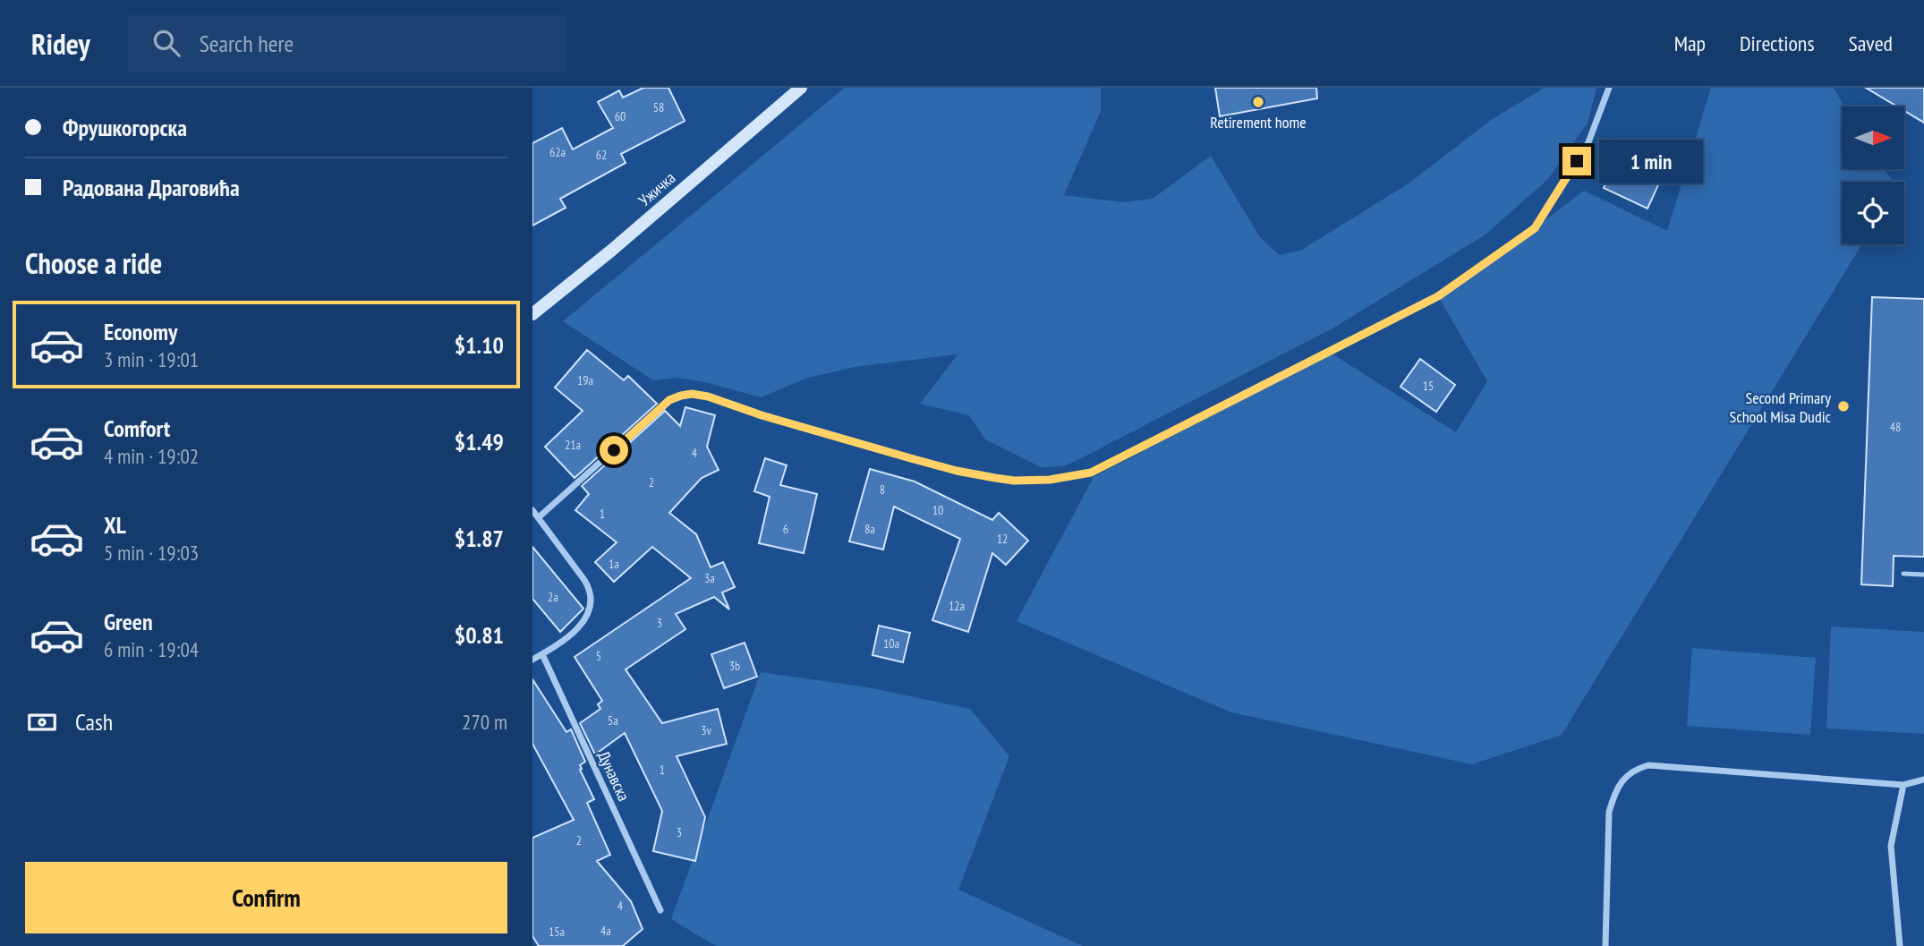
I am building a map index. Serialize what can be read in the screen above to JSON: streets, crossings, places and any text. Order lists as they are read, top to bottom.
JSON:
{
  "streets": {
    "main road": ["Ужичка"],
    "street": ["Дунавска"]
  },
  "places": ["Retirement home", "Second Primary School Misa Dudic"],
  "house_numbers": [
    "58",
    "60",
    "62a",
    "62",
    "19a",
    "15",
    "48",
    "21a",
    "4",
    "2",
    "8",
    "10",
    "1",
    "6",
    "8a",
    "12",
    "1a",
    "3a",
    "2a",
    "12a",
    "3",
    "10a",
    "5",
    "3b",
    "5a",
    "3v",
    "1",
    "3",
    "2",
    "4",
    "4a",
    "15a"
  ],
  "north": "right",
  "page": {
    "header": "Ridey",
    "search": "Search here",
    "nav": ["Map", "Directions", "Saved"],
    "banner": ["Фрушкогорска", "Радована Драговића"],
    "bubble": "1 min",
    "heading": "Choose a ride",
    "list": [
      {
        "name": "Economy",
        "note": "3 min · 19:01",
        "value": "$1.10"
      },
      {
        "name": "Comfort",
        "note": "4 min · 19:02",
        "value": "$1.49"
      },
      {
        "name": "XL",
        "note": "5 min · 19:03",
        "value": "$1.87"
      },
      {
        "name": "Green",
        "note": "6 min · 19:04",
        "value": "$0.81"
      }
    ],
    "pay": ["Cash", "270 m"],
    "buttons": "Confirm"
  }
}
